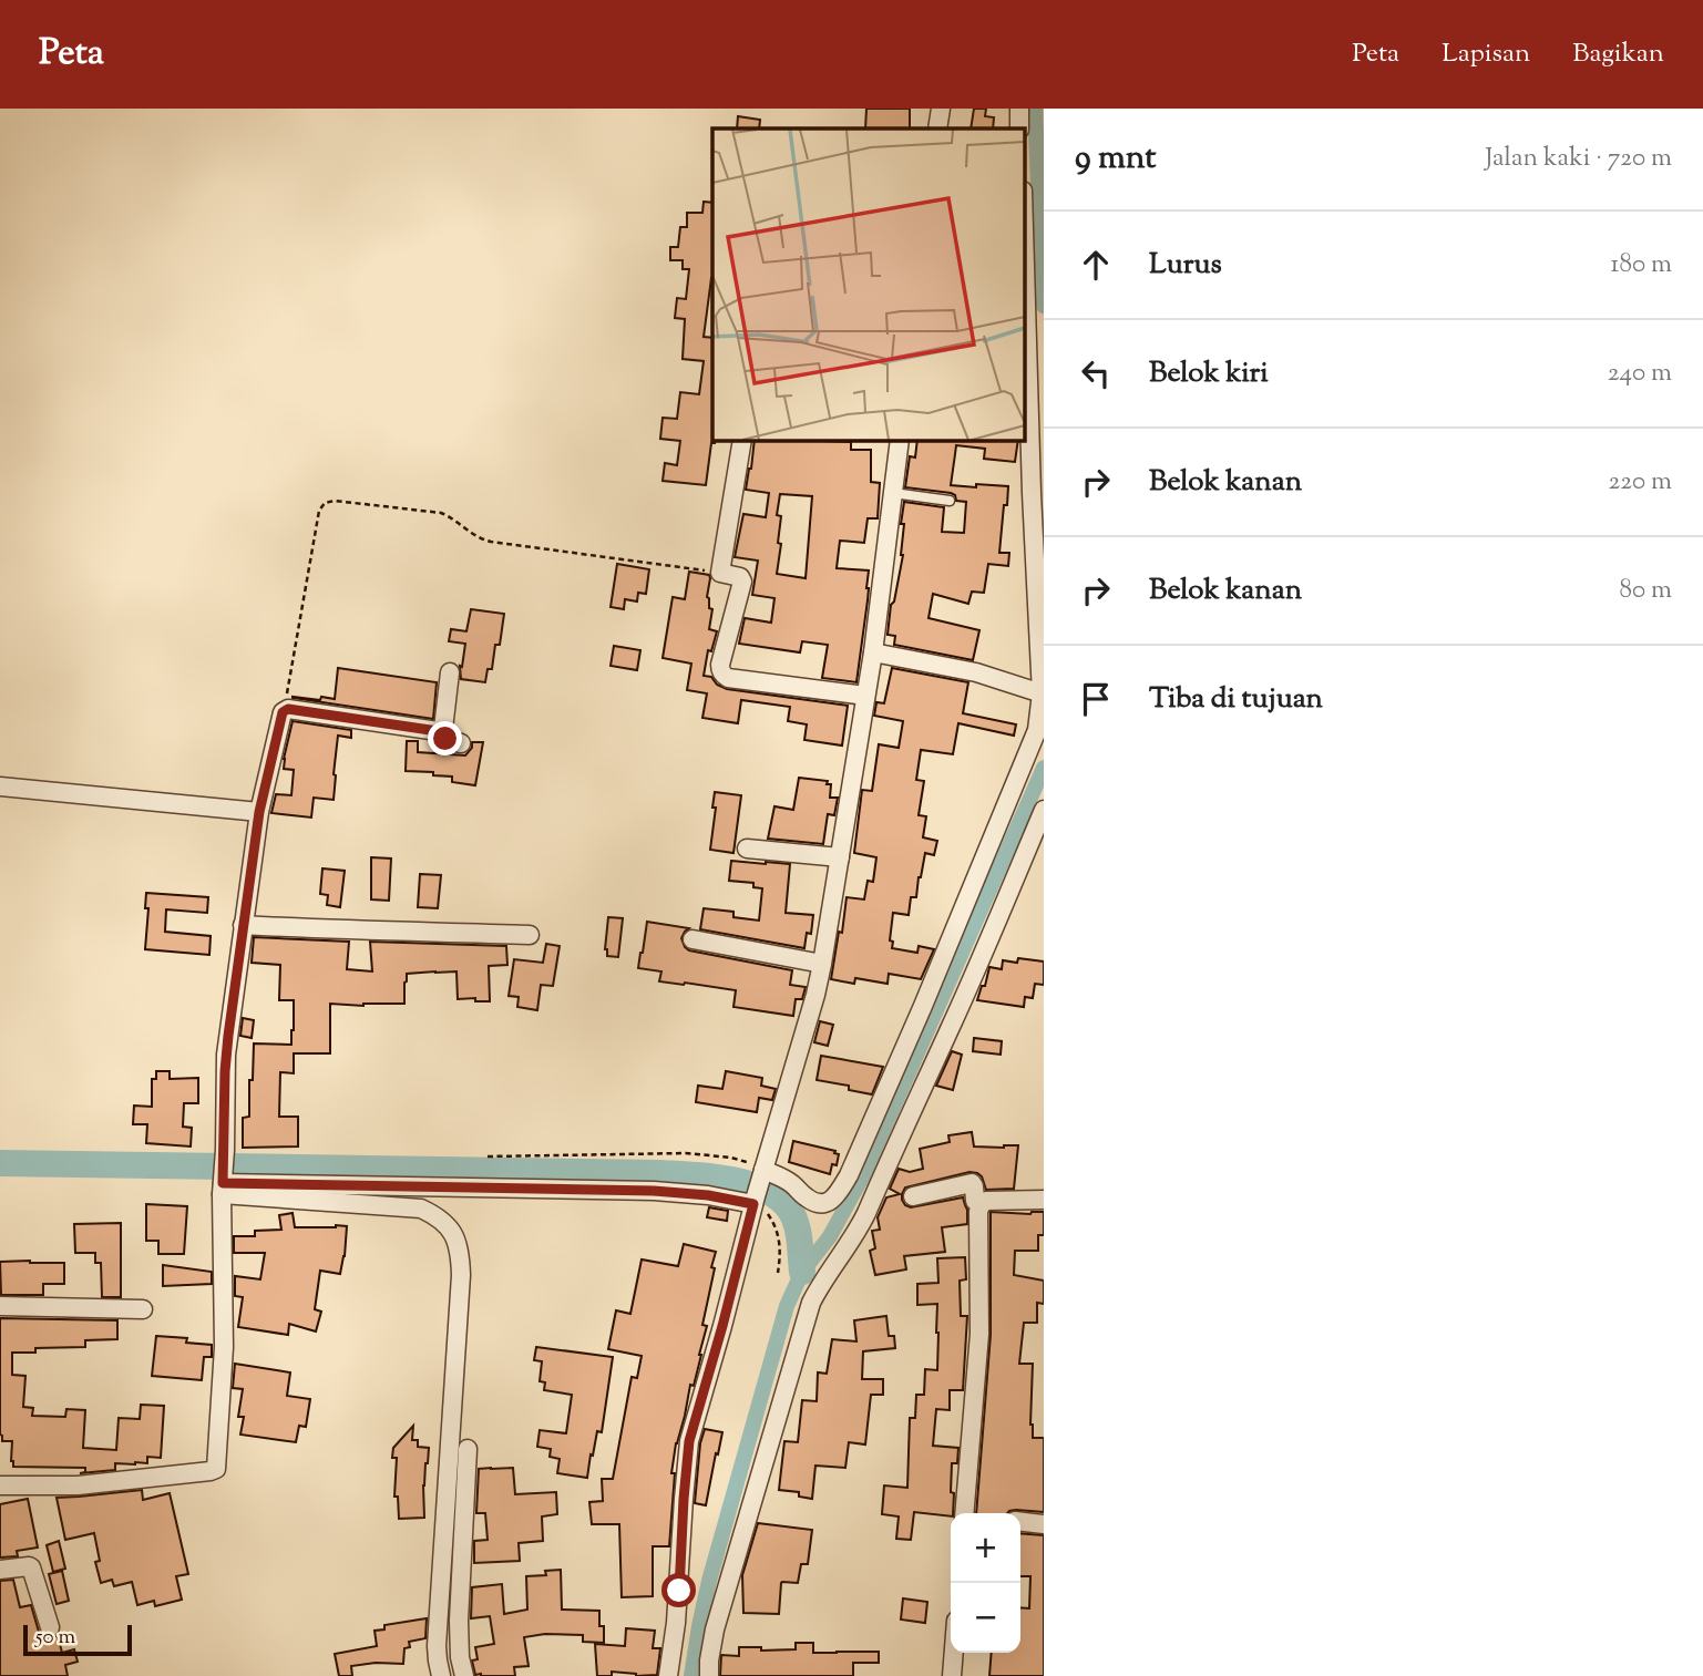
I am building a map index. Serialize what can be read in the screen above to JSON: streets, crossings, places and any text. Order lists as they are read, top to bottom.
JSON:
{
  "scale_bar": "50 m",
  "page": {
    "header": "Peta",
    "nav": ["Peta", "Lapisan", "Bagikan"],
    "heading": ["9 mnt", "Jalan kaki · 720 m"],
    "list": [
      ["Lurus", "180 m"],
      ["Belok kiri", "240 m"],
      ["Belok kanan", "220 m"],
      ["Belok kanan", "80 m"],
      "Tiba di tujuan"
    ],
    "map_buttons": ["+", "−"],
    "scale": "50 m"
  }
}
